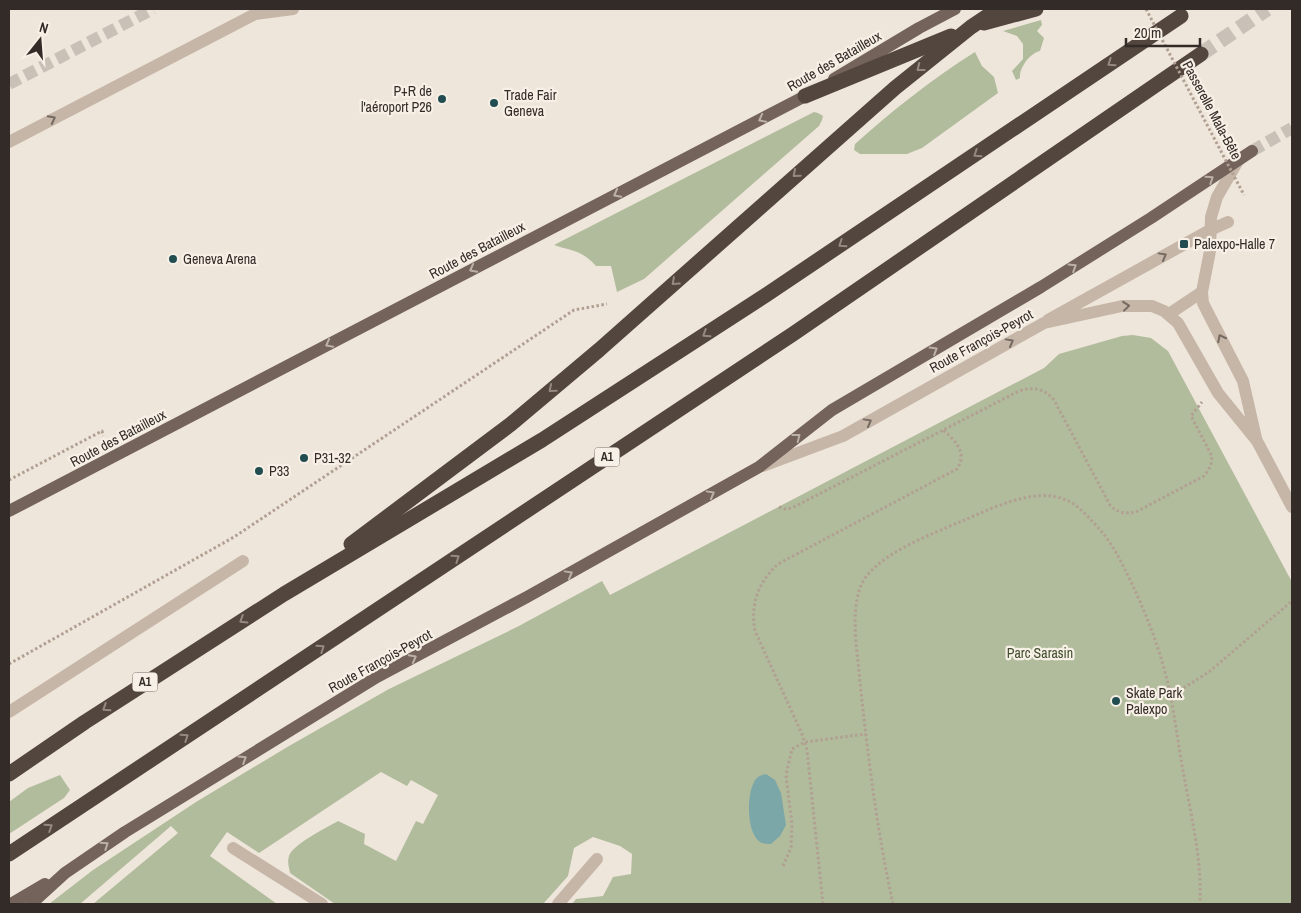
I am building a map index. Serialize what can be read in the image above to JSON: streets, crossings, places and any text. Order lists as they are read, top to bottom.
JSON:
{
  "streets": {
    "highway": ["A1"],
    "main road": ["Route des Batailleux", "Route François-Peyrot"],
    "path": ["Passerelle Mala-Bête"]
  },
  "one_way": ["Route des Batailleux", "Route François-Peyrot"],
  "parks": ["Parc Sarasin"],
  "places": {
    "other": [
      "P+R de l'aéroport P26",
      "Trade Fair Geneva",
      "Geneva Arena",
      "P31-32",
      "P33",
      "Skate Park Palexpo"
    ],
    "transit": ["Palexpo-Halle 7"]
  },
  "scale_bar": "20 m",
  "north": "top"
}
